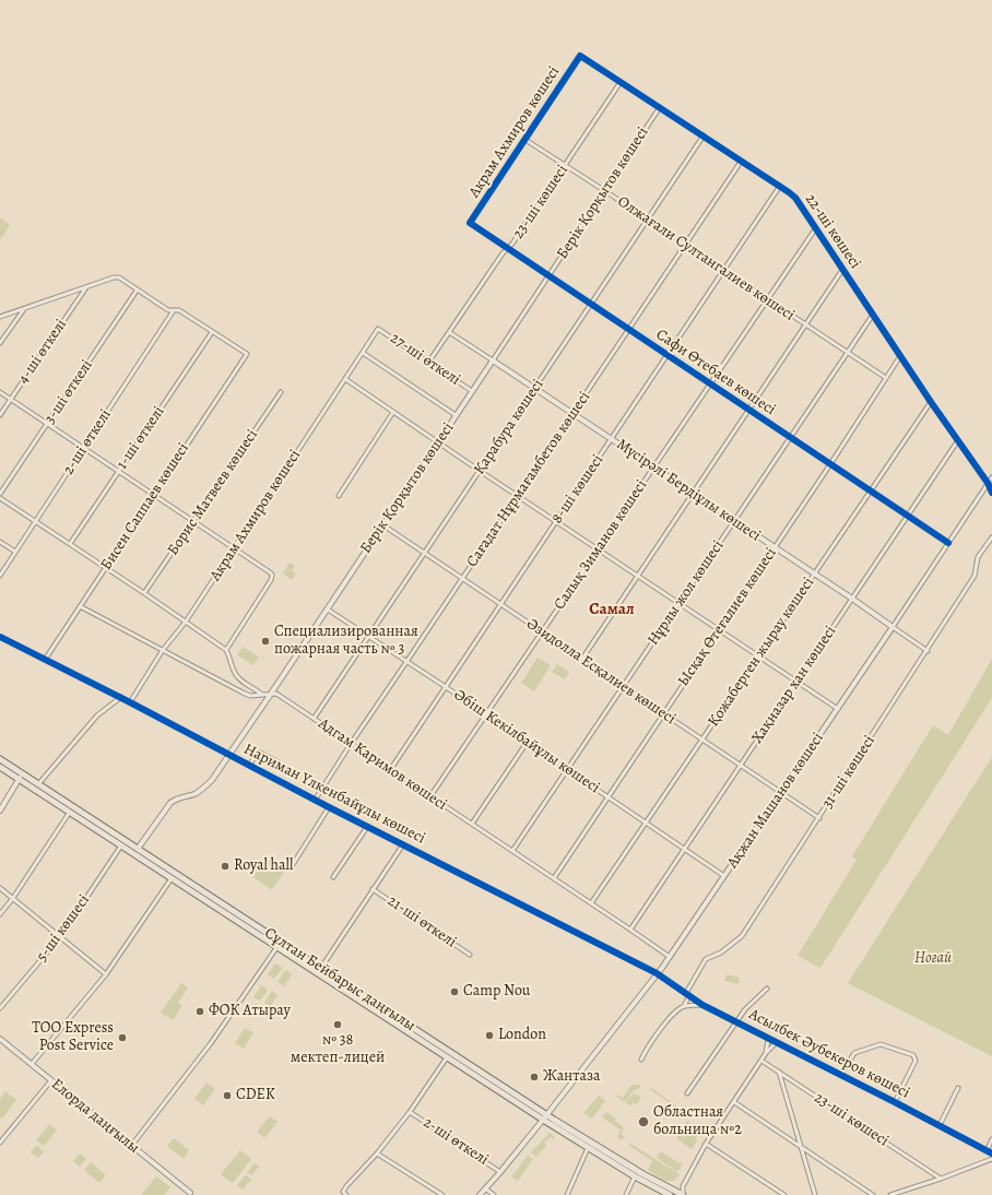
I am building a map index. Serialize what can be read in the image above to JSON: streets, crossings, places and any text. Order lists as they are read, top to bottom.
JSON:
{
  "streets": {
    "main road": ["Сұлтан Бейбарыс даңғылы"],
    "street": [
      "Акрам Ахмиров көшесі",
      "Берік Қорқытов көшесі",
      "23-шi көшесi",
      "22-ші көшесі",
      "Олжағали Султангалиев көшесі",
      "4-ші өткелі",
      "27-ші өткелі",
      "Сафи Өтебаев көшесі",
      "3-ші өткелі",
      "Қарабура көшесі",
      "1-ші өткелі",
      "2-ші өткелі",
      "Сағадат Нұрмағамбетов көшесі",
      "8-шi көшесi",
      "Мүсірәлі Бердіұлы көшесі",
      "Борис Матвеев көшесі",
      "Бисен Саппаев көшесі",
      "Салық Зиманов көшесі",
      "Нұрлы жол көшесі",
      "Ысқақ Өтеғалиев көшесі",
      "Қожаберген жырау көшесі",
      "Әзидолла Есқалиев көшесі",
      "Хақназар хан көшесі",
      "Әбіш Кекілбайұлы көшесі",
      "Адгам Каримов көшесі",
      "31-ші көшесі",
      "Нариман Үлкенбайұлы көшесі",
      "Ақжан Машанов көшесі",
      "21-ші өткелі",
      "5-ші көшесі",
      "Асылбек Әубекеров көшесі",
      "Елорда даңғылы",
      "23-ші көшесі"
    ]
  },
  "crossings": [
    ["Акрам Ахмиров көшесі", "22-ші көшесі"],
    ["Акрам Ахмиров көшесі", "Олжағали Султангалиев көшесі"],
    ["Акрам Ахмиров көшесі", "27-ші өткелі"],
    ["Акрам Ахмиров көшесі", "Сафи Өтебаев көшесі"],
    ["Акрам Ахмиров көшесі", "Нариман Үлкенбайұлы көшесі"],
    ["Берік Қорқытов көшесі", "22-ші көшесі"],
    ["Берік Қорқытов көшесі", "Олжағали Султангалиев көшесі"],
    ["Берік Қорқытов көшесі", "27-ші өткелі"],
    ["Берік Қорқытов көшесі", "Сафи Өтебаев көшесі"],
    ["Берік Қорқытов көшесі", "Мүсірәлі Бердіұлы көшесі"],
    ["Берік Қорқытов көшесі", "Әзидолла Есқалиев көшесі"],
    ["Берік Қорқытов көшесі", "Әбіш Кекілбайұлы көшесі"],
    ["Берік Қорқытов көшесі", "Адгам Каримов көшесі"],
    ["Берік Қорқытов көшесі", "Нариман Үлкенбайұлы көшесі"],
    ["Берік Қорқытов көшесі", "Сұлтан Бейбарыс даңғылы"],
    ["23-шi көшесi", "22-ші көшесі"],
    ["23-шi көшесi", "Олжағали Султангалиев көшесі"],
    ["23-шi көшесi", "27-ші өткелі"],
    ["23-шi көшесi", "Сафи Өтебаев көшесі"],
    ["23-шi көшесi", "Мүсірәлі Бердіұлы көшесі"],
    ["22-ші көшесі", "Қарабура көшесі"],
    ["22-ші көшесі", "Сағадат Нұрмағамбетов көшесі"],
    ["22-ші көшесі", "8-шi көшесi"],
    ["22-ші көшесі", "Салық Зиманов көшесі"],
    ["22-ші көшесі", "Нұрлы жол көшесі"],
    ["22-ші көшесі", "Ысқақ Өтеғалиев көшесі"],
    ["22-ші көшесі", "Қожаберген жырау көшесі"],
    ["22-ші көшесі", "Хақназар хан көшесі"],
    ["22-ші көшесі", "Ақжан Машанов көшесі"],
    ["Олжағали Султангалиев көшесі", "Қарабура көшесі"],
    ["Олжағали Султангалиев көшесі", "Сағадат Нұрмағамбетов көшесі"],
    ["Олжағали Султангалиев көшесі", "8-шi көшесi"],
    ["Олжағали Султангалиев көшесі", "Салық Зиманов көшесі"],
    ["Олжағали Султангалиев көшесі", "Нұрлы жол көшесі"],
    ["Олжағали Султангалиев көшесі", "Ысқақ Өтеғалиев көшесі"],
    ["Сафи Өтебаев көшесі", "Қарабура көшесі"],
    ["Сафи Өтебаев көшесі", "Сағадат Нұрмағамбетов көшесі"],
    ["Сафи Өтебаев көшесі", "8-шi көшесi"],
    ["Сафи Өтебаев көшесі", "Салық Зиманов көшесі"],
    ["Сафи Өтебаев көшесі", "Нұрлы жол көшесі"],
    ["Сафи Өтебаев көшесі", "Ысқақ Өтеғалиев көшесі"],
    ["Сафи Өтебаев көшесі", "Қожаберген жырау көшесі"],
    ["Сафи Өтебаев көшесі", "Хақназар хан көшесі"],
    ["Сафи Өтебаев көшесі", "Ақжан Машанов көшесі"],
    ["Қарабура көшесі", "Мүсірәлі Бердіұлы көшесі"],
    ["Қарабура көшесі", "Әзидолла Есқалиев көшесі"],
    ["Қарабура көшесі", "Әбіш Кекілбайұлы көшесі"],
    ["Қарабура көшесі", "Адгам Каримов көшесі"],
    ["1-ші өткелі", "Бисен Саппаев көшесі"],
    ["2-ші өткелі", "Ақжан Машанов көшесі"],
    ["Сағадат Нұрмағамбетов көшесі", "Мүсірәлі Бердіұлы көшесі"],
    ["Сағадат Нұрмағамбетов көшесі", "Әзидолла Есқалиев көшесі"],
    ["Сағадат Нұрмағамбетов көшесі", "Әбіш Кекілбайұлы көшесі"],
    ["Сағадат Нұрмағамбетов көшесі", "Адгам Каримов көшесі"],
    ["Сағадат Нұрмағамбетов көшесі", "Нариман Үлкенбайұлы көшесі"],
    ["8-шi көшесi", "Мүсірәлі Бердіұлы көшесі"],
    ["8-шi көшесi", "Әзидолла Есқалиев көшесі"],
    ["8-шi көшесi", "Әбіш Кекілбайұлы көшесі"],
    ["8-шi көшесi", "Адгам Каримов көшесі"],
    ["Мүсірәлі Бердіұлы көшесі", "Салық Зиманов көшесі"],
    ["Мүсірәлі Бердіұлы көшесі", "Нұрлы жол көшесі"],
    ["Мүсірәлі Бердіұлы көшесі", "Ысқақ Өтеғалиев көшесі"],
    ["Мүсірәлі Бердіұлы көшесі", "Қожаберген жырау көшесі"],
    ["Мүсірәлі Бердіұлы көшесі", "Хақназар хан көшесі"],
    ["Мүсірәлі Бердіұлы көшесі", "31-ші көшесі"],
    ["Мүсірәлі Бердіұлы көшесі", "Ақжан Машанов көшесі"],
    ["Бисен Саппаев көшесі", "Нариман Үлкенбайұлы көшесі"],
    ["Салық Зиманов көшесі", "Әзидолла Есқалиев көшесі"],
    ["Салық Зиманов көшесі", "Әбіш Кекілбайұлы көшесі"],
    ["Салық Зиманов көшесі", "Адгам Каримов көшесі"],
    ["Нұрлы жол көшесі", "Әзидолла Есқалиев көшесі"],
    ["Нұрлы жол көшесі", "Әбіш Кекілбайұлы көшесі"],
    ["Нұрлы жол көшесі", "Адгам Каримов көшесі"],
    ["Ысқақ Өтеғалиев көшесі", "Әзидолла Есқалиев көшесі"],
    ["Ысқақ Өтеғалиев көшесі", "Әбіш Кекілбайұлы көшесі"],
    ["Ысқақ Өтеғалиев көшесі", "Адгам Каримов көшесі"],
    ["Қожаберген жырау көшесі", "Әзидолла Есқалиев көшесі"],
    ["Қожаберген жырау көшесі", "Әбіш Кекілбайұлы көшесі"],
    ["Қожаберген жырау көшесі", "Адгам Каримов көшесі"],
    ["Әзидолла Есқалиев көшесі", "Хақназар хан көшесі"],
    ["Әзидолла Есқалиев көшесі", "31-ші көшесі"],
    ["Әзидолла Есқалиев көшесі", "Ақжан Машанов көшесі"],
    ["Хақназар хан көшесі", "Әбіш Кекілбайұлы көшесі"],
    ["Хақназар хан көшесі", "Адгам Каримов көшесі"],
    ["Әбіш Кекілбайұлы көшесі", "Ақжан Машанов көшесі"],
    ["Адгам Каримов көшесі", "Ақжан Машанов көшесі"],
    ["31-ші көшесі", "Асылбек Әубекеров көшесі"],
    ["Нариман Үлкенбайұлы көшесі", "Ақжан Машанов көшесі"],
    ["Нариман Үлкенбайұлы көшесі", "21-ші өткелі"],
    ["Нариман Үлкенбайұлы көшесі", "Асылбек Әубекеров көшесі"],
    ["Ақжан Машанов көшесі", "Сұлтан Бейбарыс даңғылы"],
    ["Ақжан Машанов көшесі", "Асылбек Әубекеров көшесі"],
    ["21-ші өткелі", "Сұлтан Бейбарыс даңғылы"],
    ["5-ші көшесі", "Сұлтан Бейбарыс даңғылы"]
  ],
  "districts": ["Самал"],
  "parks": ["Ноғай"],
  "places": [
    "Специализированная пожарная часть № 3",
    "Royal hall",
    "Camp Nou",
    "ФОК Атырау",
    "№ 38 мектеп-лицей",
    "London",
    "ТОО Express Post Service",
    "Жантаза",
    "CDEK",
    "Областная больница №2"
  ]
}
